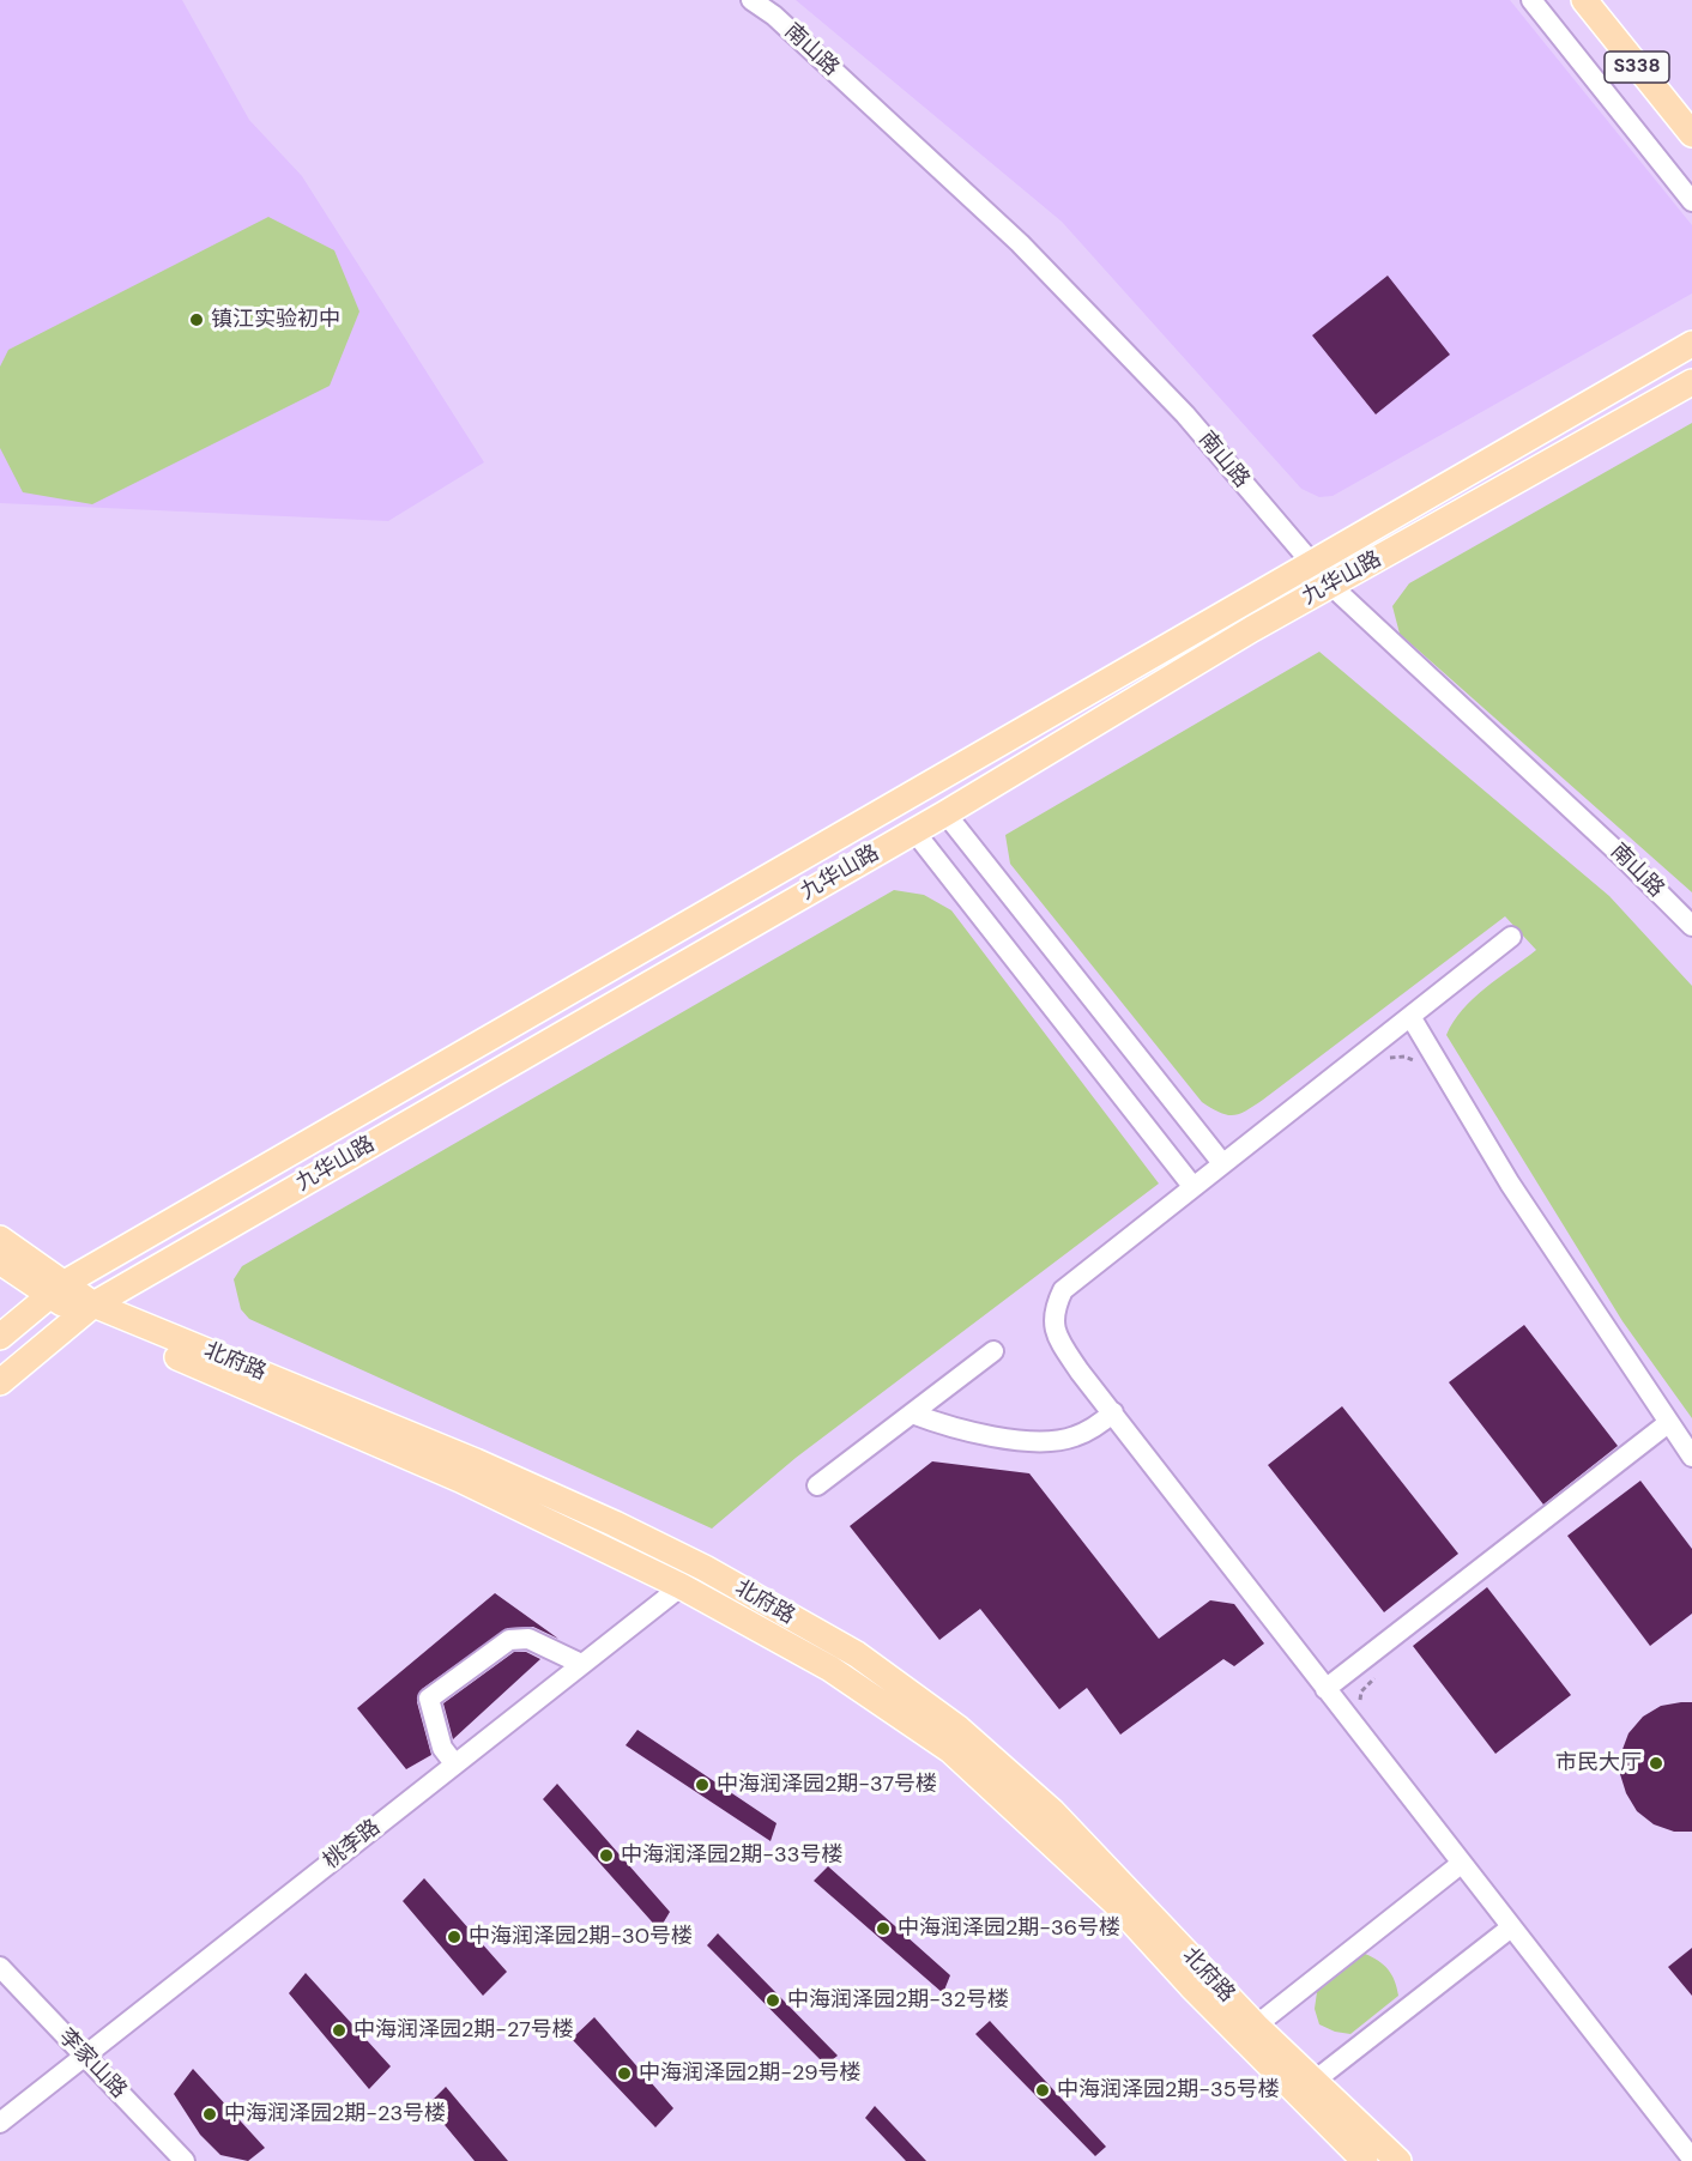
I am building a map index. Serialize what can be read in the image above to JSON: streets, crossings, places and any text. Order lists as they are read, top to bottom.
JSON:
{
  "streets": {
    "main road": ["S338", "九华山路", "北府路"],
    "street": ["南山路", "桃李路", "李家山路"]
  },
  "crossings": [
    ["南山路", "九华山路"],
    ["九华山路", "北府路"],
    ["北府路", "桃李路"],
    ["桃李路", "李家山路"]
  ],
  "places": [
    "镇江实验初中",
    "市民大厅",
    "中海润泽园2期-37号楼",
    "中海润泽园2期-33号楼",
    "中海润泽园2期-36号楼",
    "中海润泽园2期-30号楼",
    "中海润泽园2期-32号楼",
    "中海润泽园2期-27号楼",
    "中海润泽园2期-29号楼",
    "中海润泽园2期-35号楼",
    "中海润泽园2期-23号楼"
  ]
}
